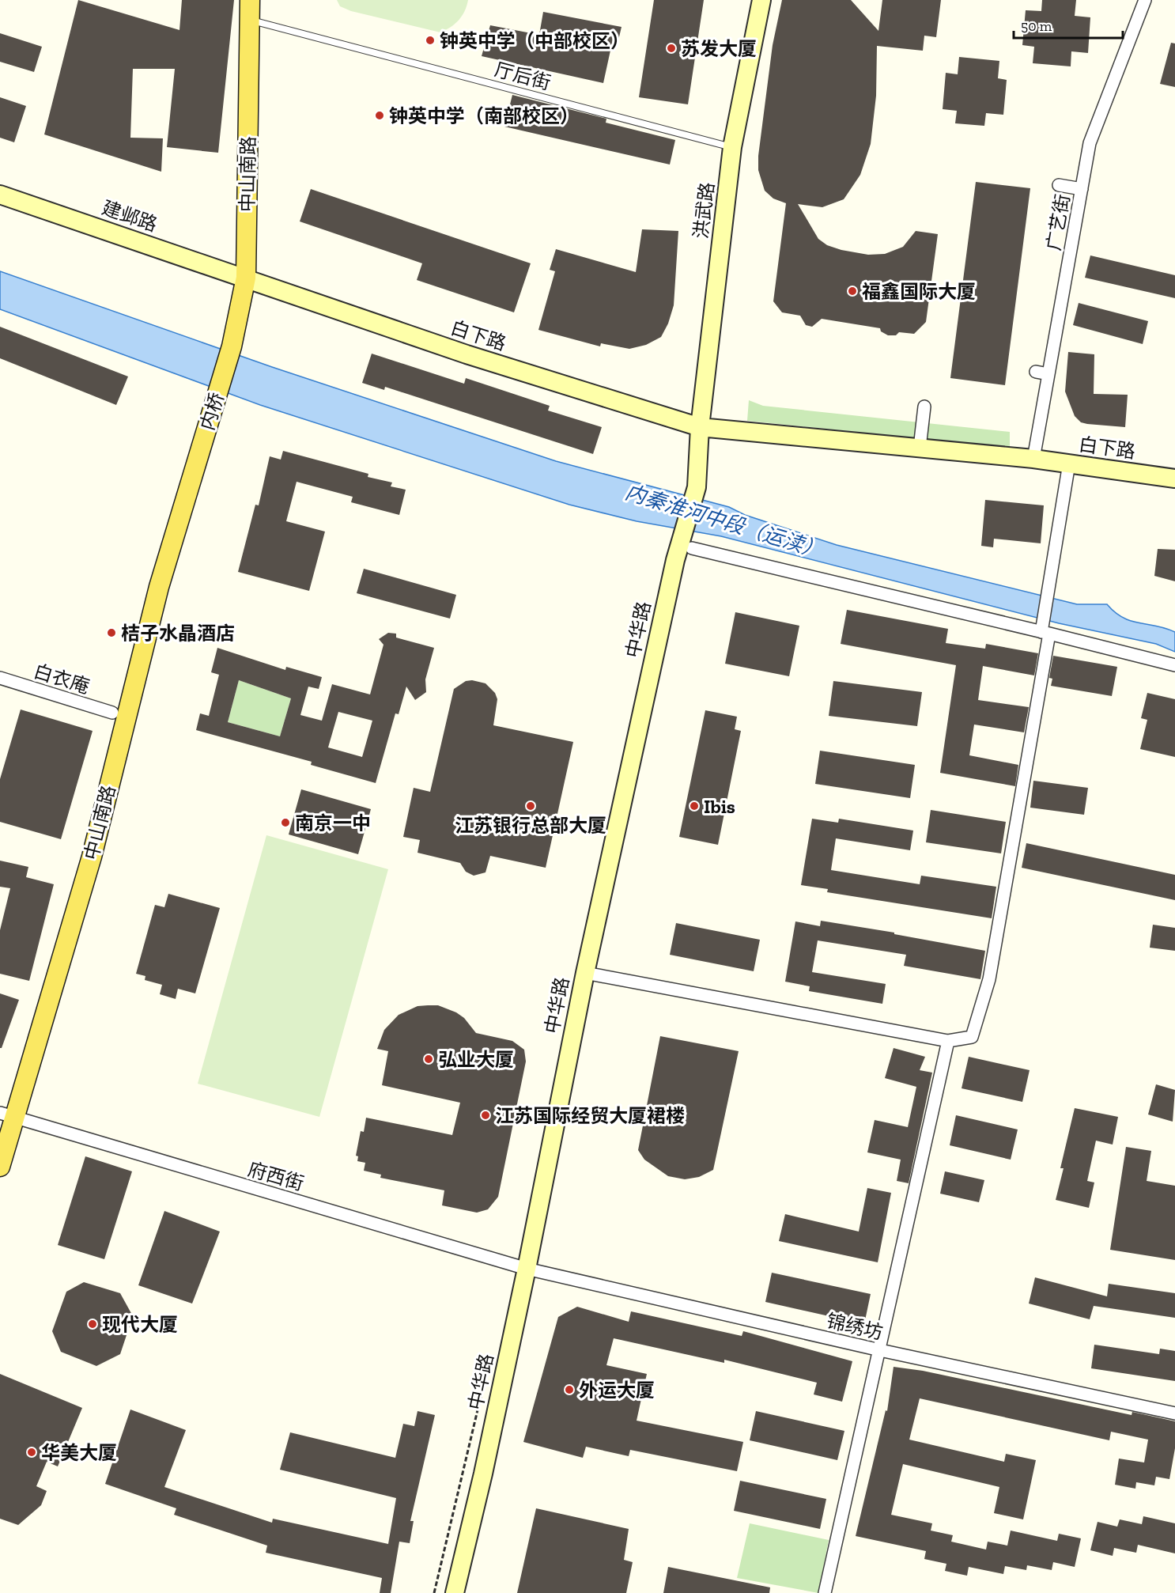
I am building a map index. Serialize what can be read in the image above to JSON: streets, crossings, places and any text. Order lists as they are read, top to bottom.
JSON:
{
  "streets": {
    "main road": [
      "中山南路",
      "洪武路",
      "建邺路",
      "白下路",
      "中华路"
    ],
    "street": [
      "广艺街",
      "白衣庵",
      "府西街",
      "锦绣坊"
    ],
    "lane": ["厅后街"]
  },
  "crossings": [
    ["厅后街", "中山南路"],
    ["厅后街", "洪武路"],
    ["中山南路", "建邺路"],
    ["中山南路", "白下路"],
    ["洪武路", "白下路"],
    ["洪武路", "中华路"],
    ["建邺路", "白下路"],
    ["广艺街", "白下路"],
    ["白下路", "中华路"],
    ["中华路", "府西街"],
    ["中华路", "锦绣坊"],
    ["府西街", "锦绣坊"]
  ],
  "water": ["内秦淮河中段（运渎）"],
  "places": [
    "钟英中学（中部校区）",
    "苏发大厦",
    "钟英中学（南部校区）",
    "福鑫国际大厦",
    "桔子水晶酒店",
    "江苏银行总部大厦",
    "Ibis",
    "南京一中",
    "弘业大厦",
    "江苏国际经贸大厦裙楼",
    "现代大厦",
    "外运大厦",
    "华美大厦"
  ],
  "scale_bar": "50 m"
}
